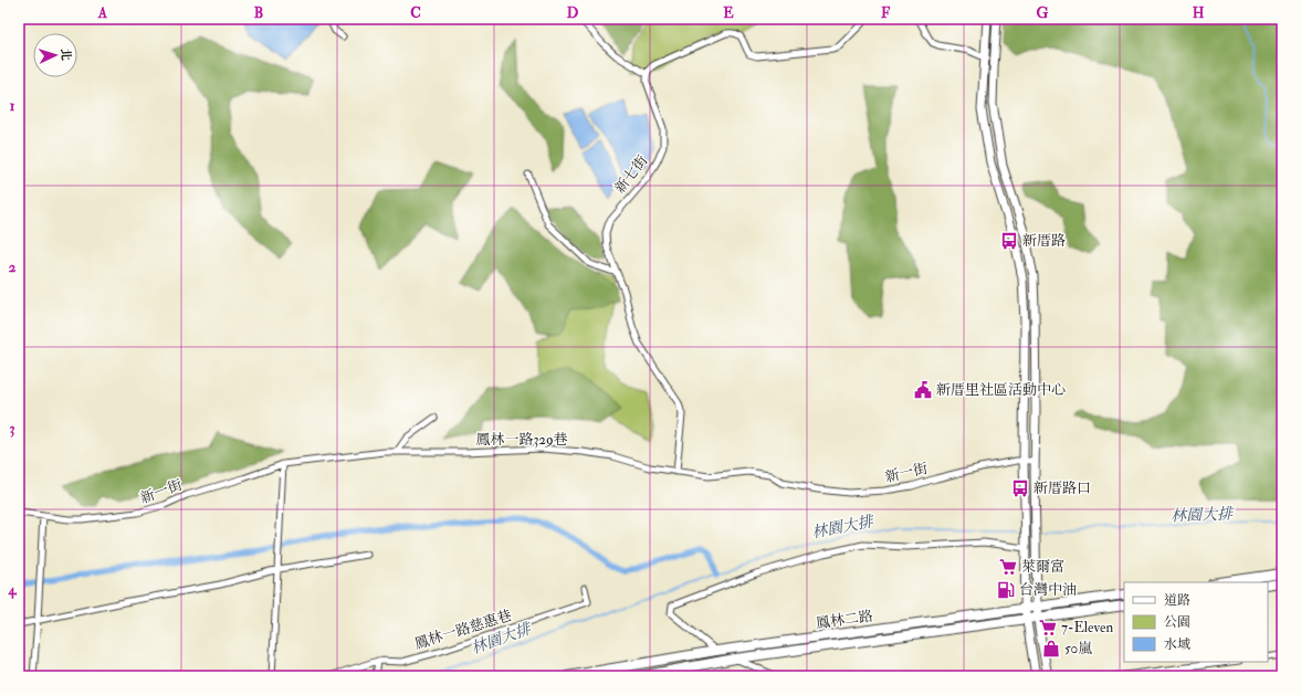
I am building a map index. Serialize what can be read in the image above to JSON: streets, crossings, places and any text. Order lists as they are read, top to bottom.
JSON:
{
  "streets": {
    "main road": ["鳳林二路"],
    "street": [
      "新七街",
      "鳳林一路329巷",
      "新一街",
      "鳳林一路慈惠巷"
    ]
  },
  "crossings": [
    ["新七街", "鳳林一路329巷"],
    ["鳳林一路329巷", "新一街"]
  ],
  "water": ["林園大排"],
  "places": {
    "bus stop": ["新厝路", "新厝路口"],
    "public building": ["新厝里社區活動中心"],
    "supermarket": ["萊爾富", "7-Eleven"],
    "fuel station": ["台灣中油"],
    "shop": ["50嵐"]
  },
  "legend": ["道路", "公園", "水域"],
  "north": "right",
  "grid": {
    "columns": [
      "A",
      "B",
      "C",
      "D",
      "E",
      "F",
      "G",
      "H"
    ],
    "rows": [
      "1",
      "2",
      "3",
      "4"
    ]
  }
}
